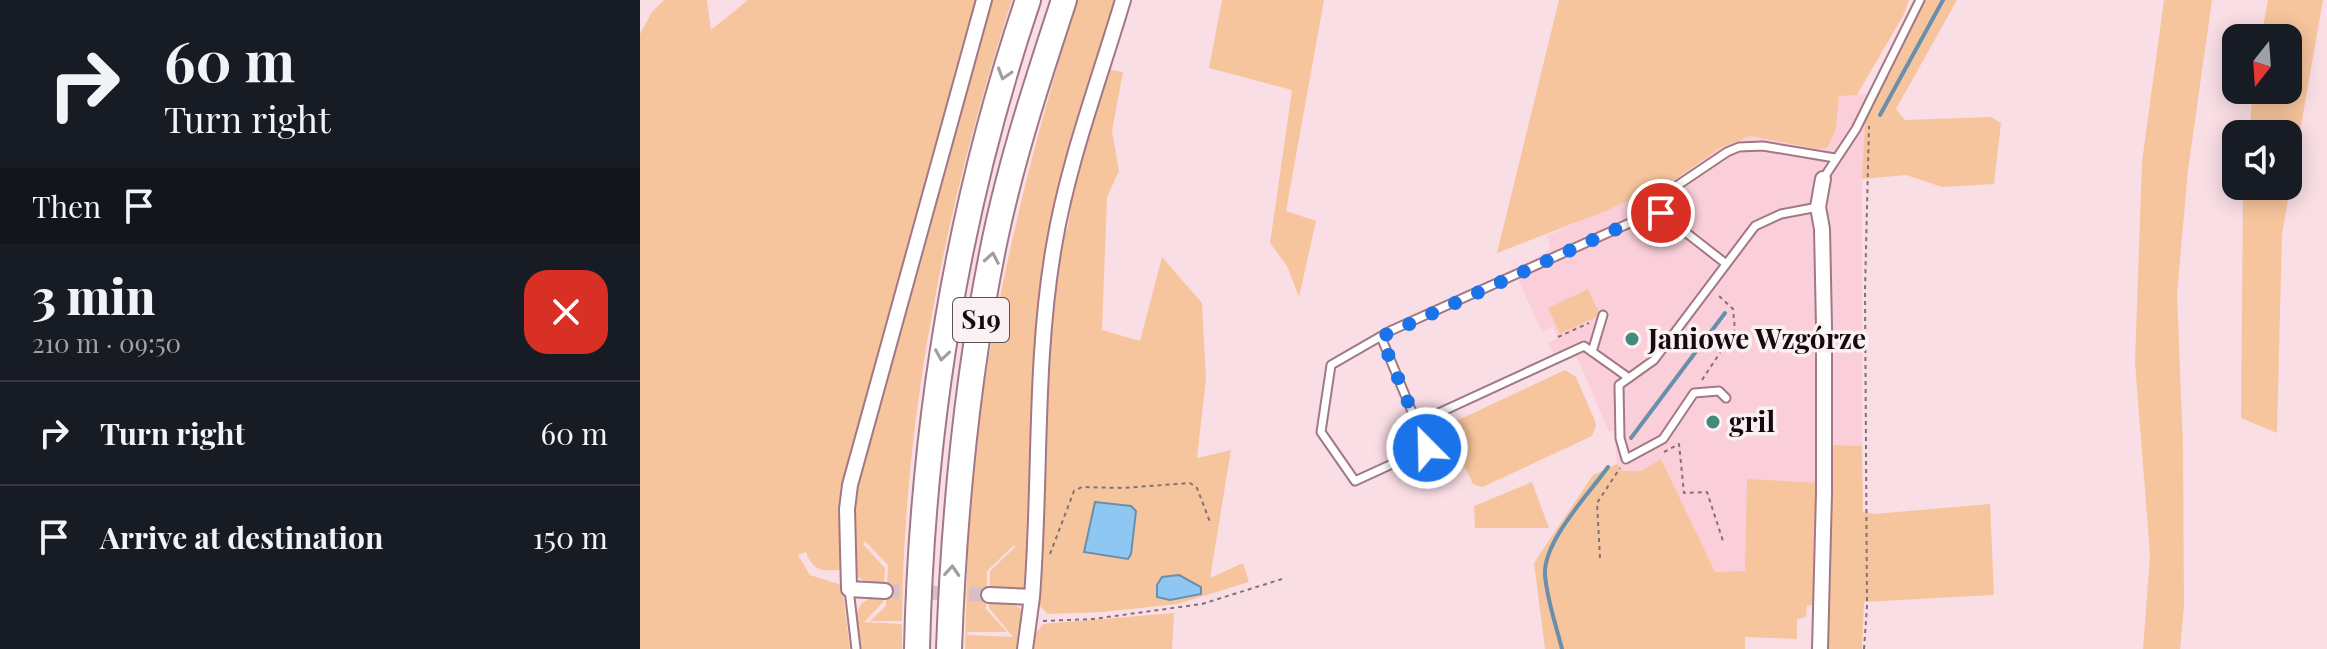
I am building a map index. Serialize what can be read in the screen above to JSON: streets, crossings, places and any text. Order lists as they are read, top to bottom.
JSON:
{
  "streets": {
    "highway": ["S19"]
  },
  "places": ["Janiowe Wzgórze", "gril"],
  "north": "bottom",
  "page": {
    "turn": ["60 m", "Turn right"],
    "then": "Then",
    "heading": ["3 min", "210 m · 09:50"],
    "list": [
      {
        "name": "Turn right",
        "value": "60 m"
      },
      {
        "name": "Arrive at destination",
        "value": "150 m"
      }
    ]
  }
}
